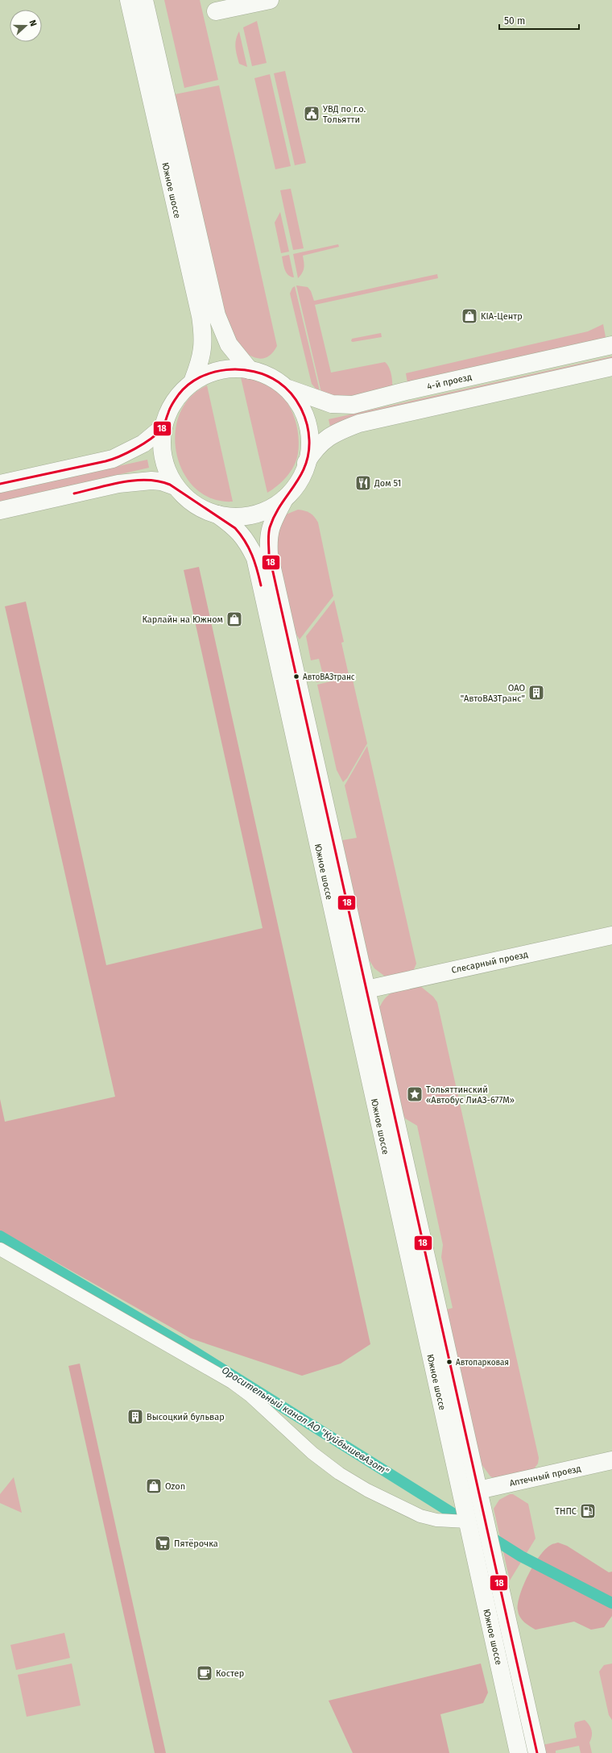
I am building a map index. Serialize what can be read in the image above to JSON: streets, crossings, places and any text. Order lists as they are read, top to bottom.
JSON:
{
  "streets": {
    "main road": [
      "Южное шоссе",
      "4-й проезд",
      "Слесарный проезд",
      "Аптечный проезд"
    ]
  },
  "crossings": [
    ["Южное шоссе", "Слесарный проезд"],
    ["Южное шоссе", "Аптечный проезд"]
  ],
  "water": ["Оросительный канал АО \"КуйбышевАзот\""],
  "places": {
    "public building": ["УВД по г.о. Тольятти"],
    "shop": ["KIA-Центр", "Карлайн на Южном", "Ozon"],
    "restaurant": ["Дом 51"],
    "other": ["АвтоВАЗтранс", "Автопарковая"],
    "building": ["ОАО \"АвтоВАЗТранс\"", "Высоцкий бульвар"],
    "place": ["Тольяттинский «Автобус ЛиАЗ-677М»"],
    "fuel station": ["ТНПС"],
    "supermarket": ["Пятёрочка"],
    "cafe": ["Костер"]
  },
  "lines": ["transit line 18"],
  "scale_bar": "50 m",
  "north": "right"
}
